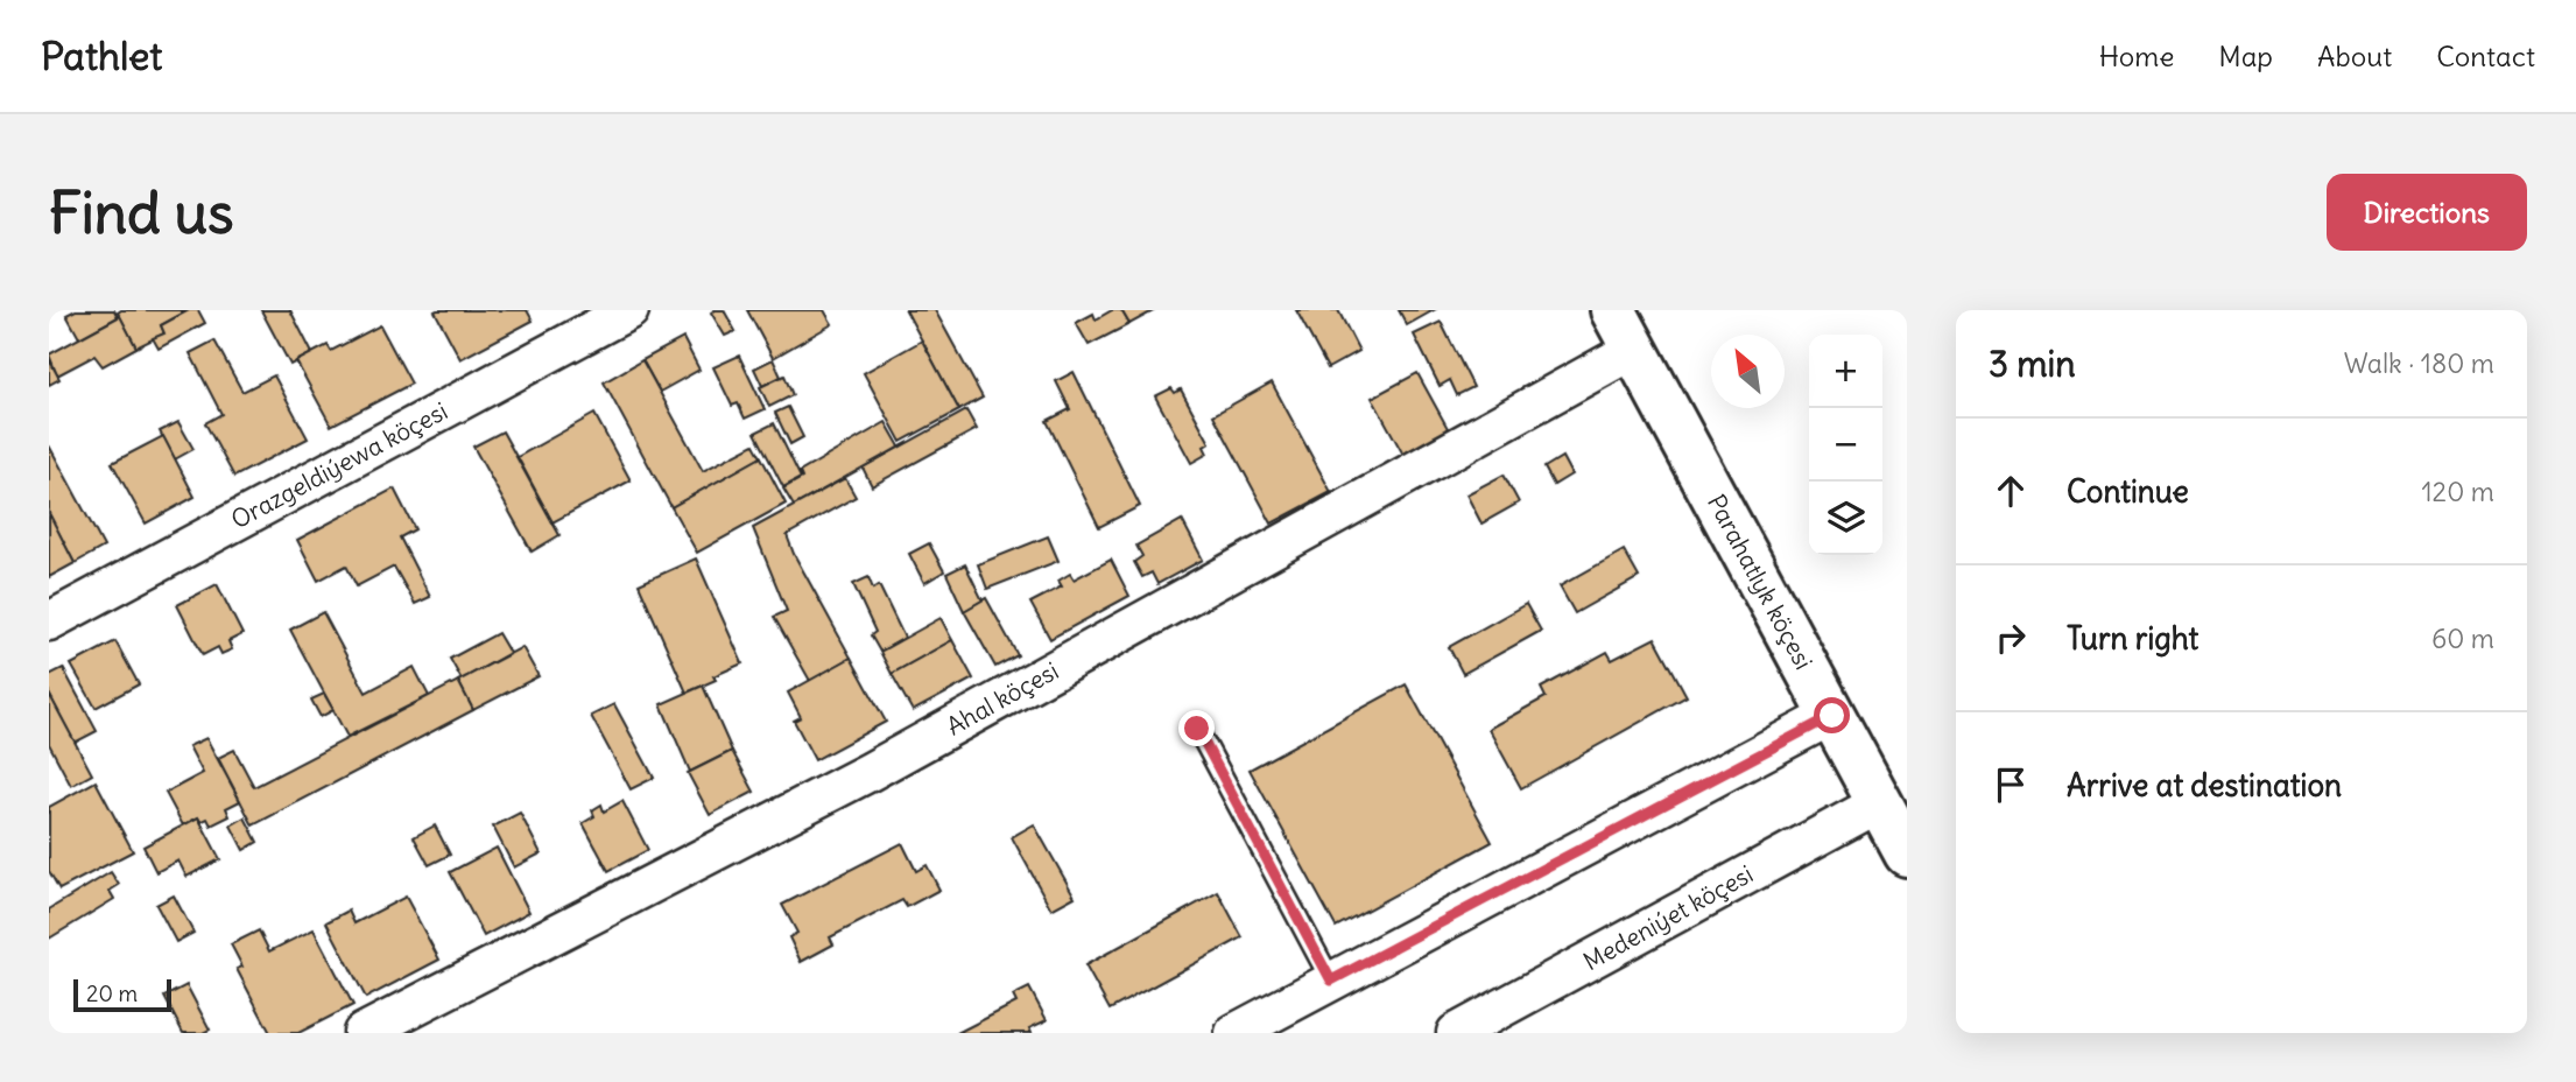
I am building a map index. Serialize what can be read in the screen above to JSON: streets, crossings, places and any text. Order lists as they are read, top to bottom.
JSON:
{
  "streets": {
    "street": [
      "Orazgeldiýewa köçesi",
      "Parahatlyk köçesi",
      "Ahal köçesi",
      "Medeniýet köçesi"
    ]
  },
  "crossings": [
    ["Parahatlyk köçesi", "Ahal köçesi"],
    ["Parahatlyk köçesi", "Medeniýet köçesi"]
  ],
  "scale_bar": "20 m",
  "north": "top left",
  "page": {
    "header": "Pathlet",
    "nav": [
      "Home",
      "Map",
      "About",
      "Contact"
    ],
    "buttons": "Directions",
    "title": "Find us",
    "heading": ["3 min", "Walk · 180 m"],
    "map_buttons": ["+", "−"],
    "list": [
      ["Continue", "120 m"],
      ["Turn right", "60 m"],
      "Arrive at destination"
    ],
    "scale": "20 m"
  }
}
